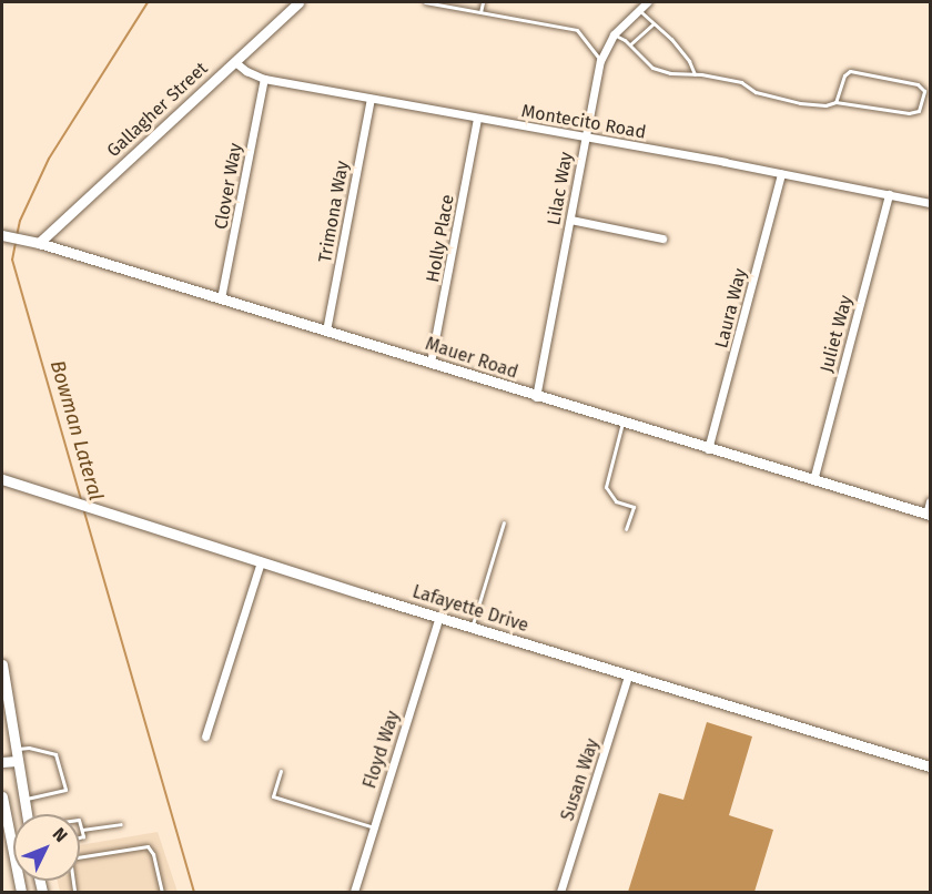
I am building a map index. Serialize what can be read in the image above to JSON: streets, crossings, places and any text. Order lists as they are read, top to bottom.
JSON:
{
  "streets": {
    "street": [
      "Gallagher Street",
      "Montecito Road",
      "Clover Way",
      "Lilac Way",
      "Trimona Way",
      "Holly Place",
      "Laura Way",
      "Juliet Way",
      "Mauer Road",
      "Lafayette Drive",
      "Floyd Way",
      "Susan Way"
    ]
  },
  "crossings": [
    ["Gallagher Street", "Montecito Road"],
    ["Gallagher Street", "Mauer Road"],
    ["Montecito Road", "Clover Way"],
    ["Montecito Road", "Lilac Way"],
    ["Montecito Road", "Trimona Way"],
    ["Montecito Road", "Holly Place"],
    ["Montecito Road", "Laura Way"],
    ["Montecito Road", "Juliet Way"],
    ["Clover Way", "Mauer Road"],
    ["Lilac Way", "Mauer Road"],
    ["Trimona Way", "Mauer Road"],
    ["Holly Place", "Mauer Road"],
    ["Laura Way", "Mauer Road"],
    ["Juliet Way", "Mauer Road"],
    ["Lafayette Drive", "Floyd Way"],
    ["Lafayette Drive", "Susan Way"]
  ],
  "water": ["Bowman Lateral"],
  "north": "top right"
}
